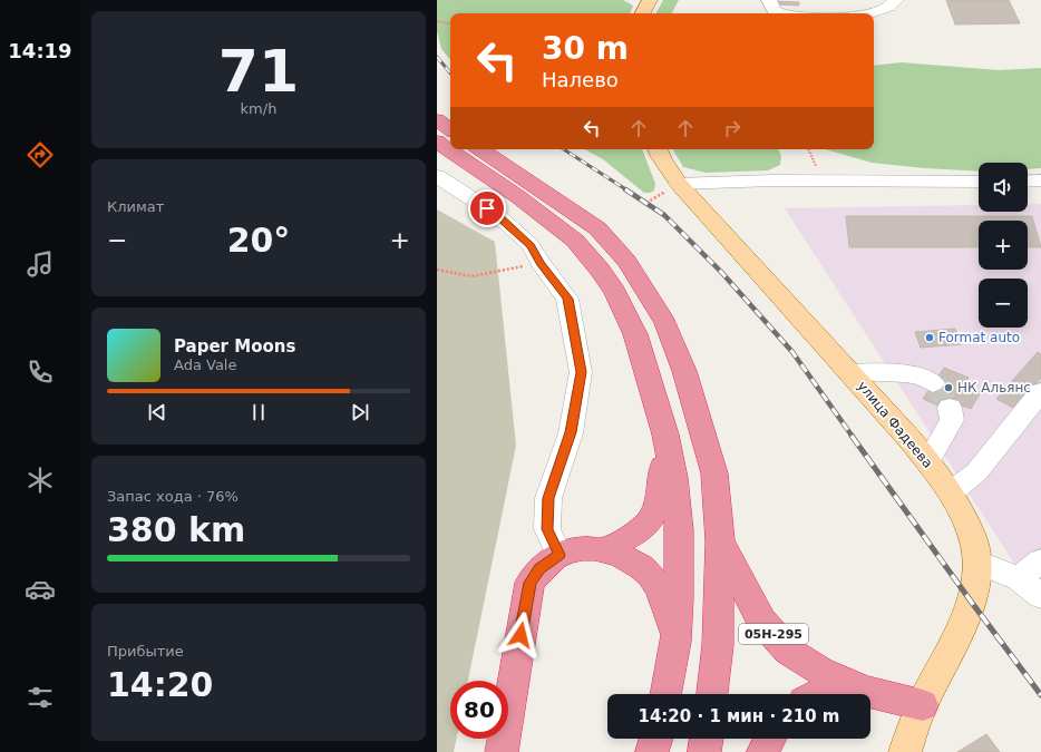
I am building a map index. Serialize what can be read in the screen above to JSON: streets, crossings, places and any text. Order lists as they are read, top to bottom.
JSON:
{
  "streets": {
    "highway": ["05Н-295"],
    "main road": ["улица Фадеева"]
  },
  "crossings": [
    ["улица Фадеева", "05Н-295"]
  ],
  "places": ["Format auto", "НК Альянс"],
  "page": {
    "tabs": "14:19",
    "tile": [
      ["71", "km/h"],
      "Климат",
      ["Запас хода · 76%", "380 km"],
      ["Прибытие", "14:20"]
    ],
    "turn": ["30 m", "Налево"],
    "map_buttons": ["+", "−"],
    "heat": ["−", "20°", "+"],
    "song": ["Paper Moons", "Ada Vale"],
    "limit": "80",
    "trip": "14:20 · 1 мин · 210 m"
  }
}
